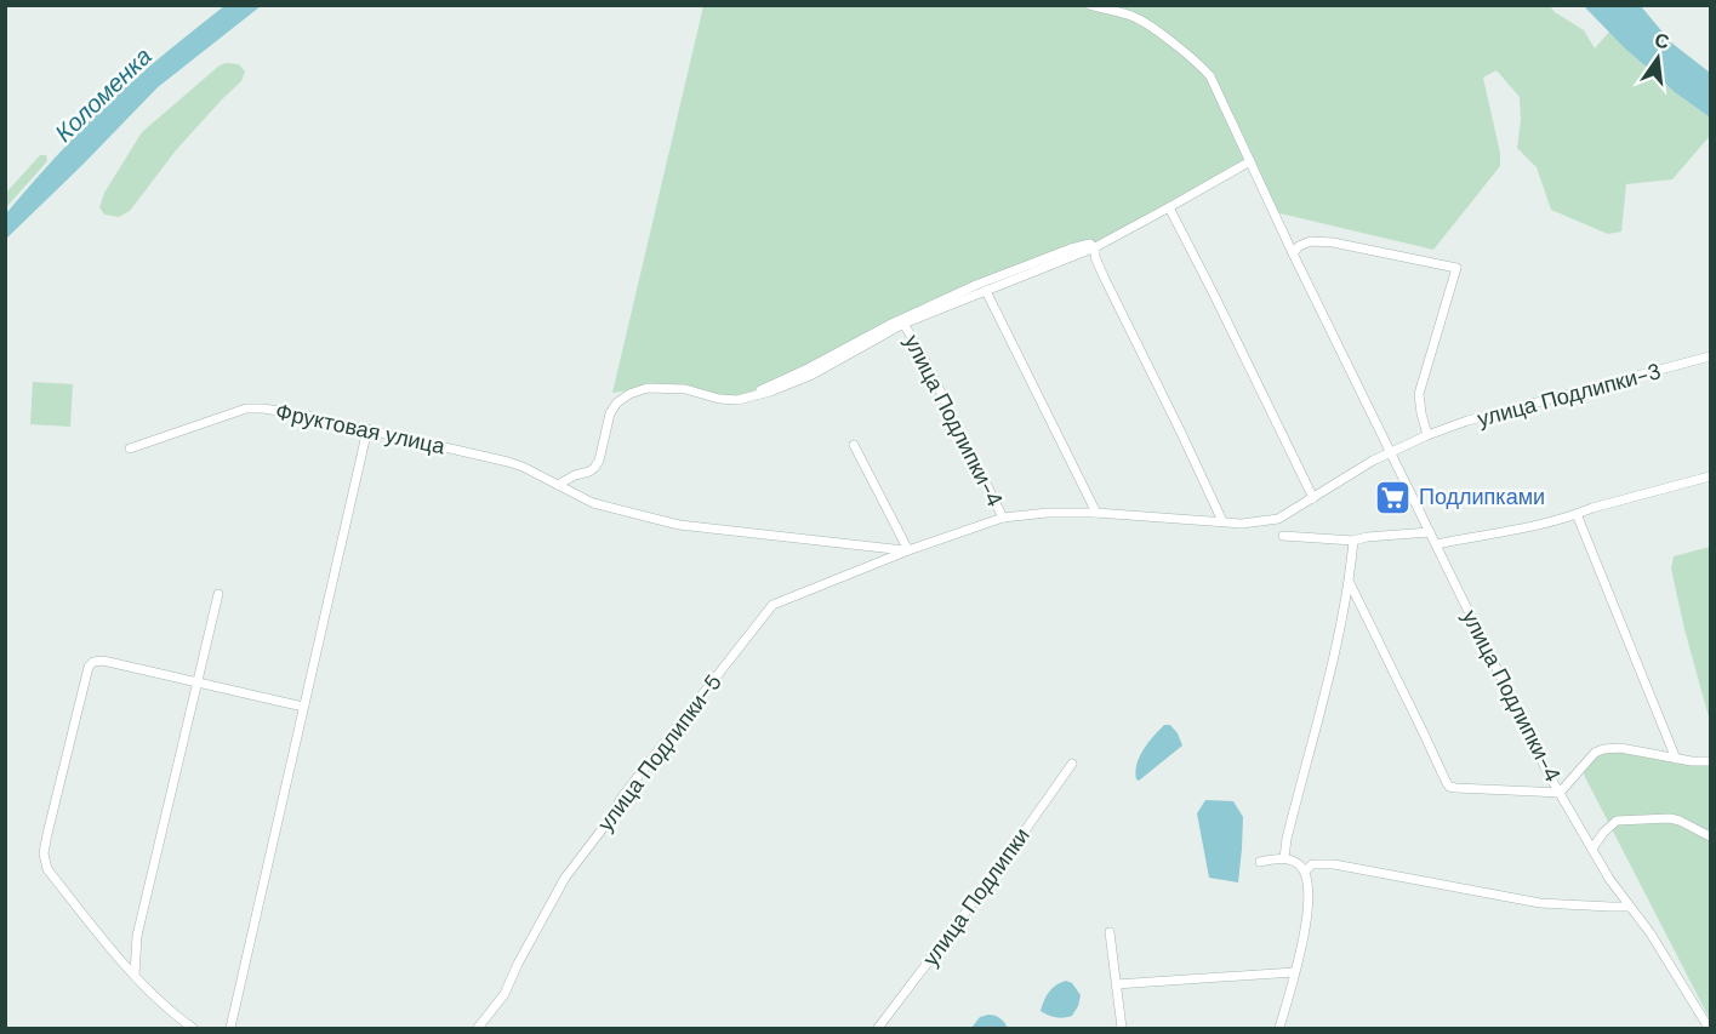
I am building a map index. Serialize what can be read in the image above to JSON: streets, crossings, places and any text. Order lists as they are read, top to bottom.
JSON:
{
  "streets": {
    "street": [
      "улица Подлипки-3",
      "улица Подлипки-4",
      "Фруктовая улица",
      "улица Подлипки-5",
      "улица Подлипки"
    ]
  },
  "crossings": [
    ["улица Подлипки-3", "улица Подлипки-4"],
    ["улица Подлипки-4", "Фруктовая улица"],
    ["улица Подлипки-4", "улица Подлипки-5"],
    ["Фруктовая улица", "улица Подлипки-5"]
  ],
  "water": ["Коломенка"],
  "places": {
    "supermarket": ["Подлипками"]
  },
  "north": "top"
}
